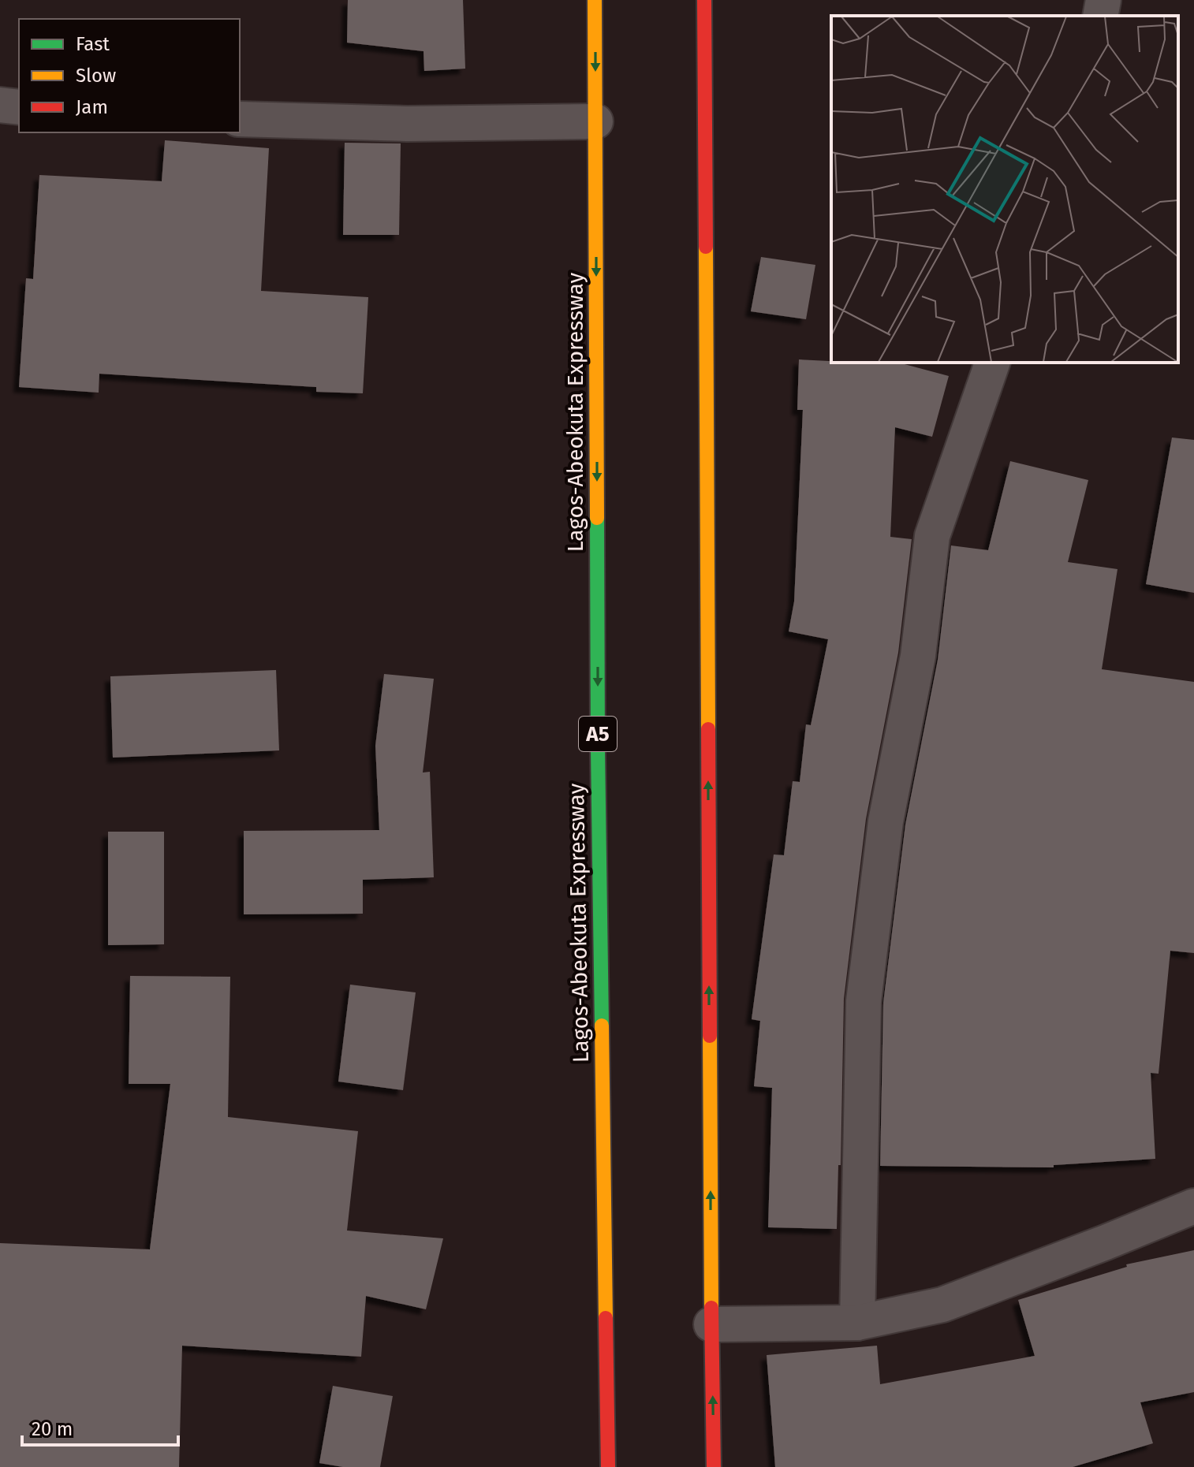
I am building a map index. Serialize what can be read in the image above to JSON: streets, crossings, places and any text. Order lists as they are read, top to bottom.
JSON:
{
  "streets": {
    "highway": ["Lagos-Abeokuta Expressway", "A5"]
  },
  "legend": ["Fast", "Slow", "Jam"],
  "scale_bar": "20 m"
}
